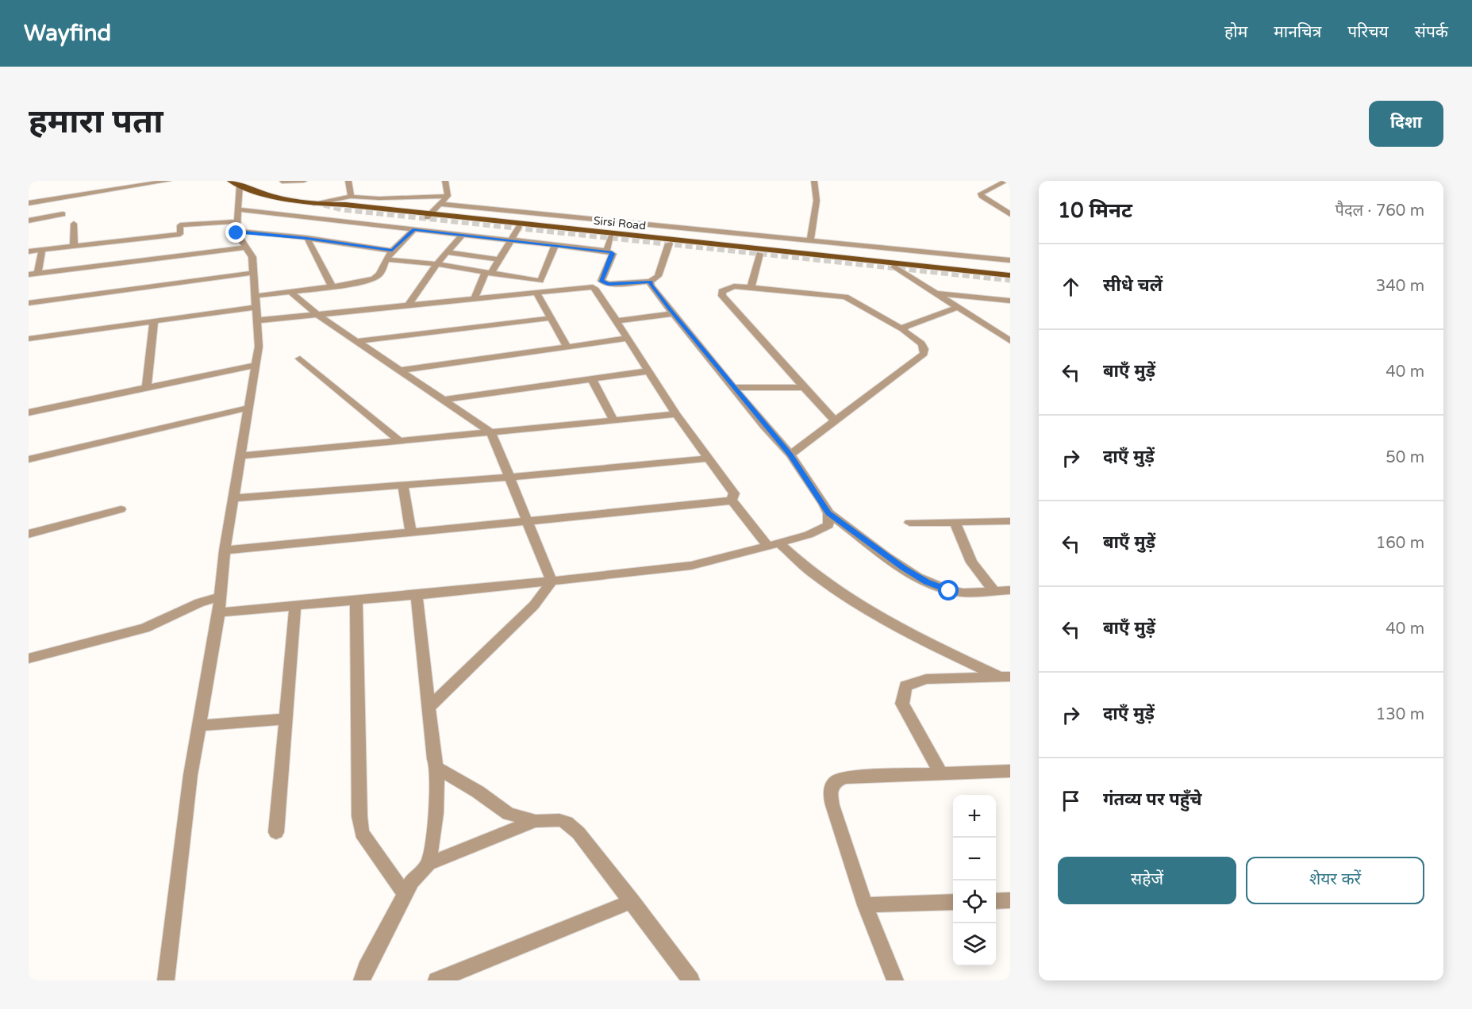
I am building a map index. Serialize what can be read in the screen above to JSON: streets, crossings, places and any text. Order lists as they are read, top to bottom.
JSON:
{
  "streets": {
    "main road": ["Sirsi Road"]
  },
  "page": {
    "header": "Wayfind",
    "nav": [
      "होम",
      "मानचित्र",
      "परिचय",
      "संपर्क"
    ],
    "buttons": [
      "दिशा",
      ["सहेजें", "शेयर करें"]
    ],
    "title": "हमारा पता",
    "heading": ["10 मिनट", "पैदल · 760 m"],
    "list": [
      ["सीधे चलें", "340 m"],
      ["बाएँ मुड़ें", "40 m"],
      ["दाएँ मुड़ें", "50 m"],
      ["बाएँ मुड़ें", "160 m"],
      ["बाएँ मुड़ें", "40 m"],
      ["दाएँ मुड़ें", "130 m"],
      "गंतव्य पर पहुँचे"
    ],
    "map_buttons": ["+", "−"]
  }
}
